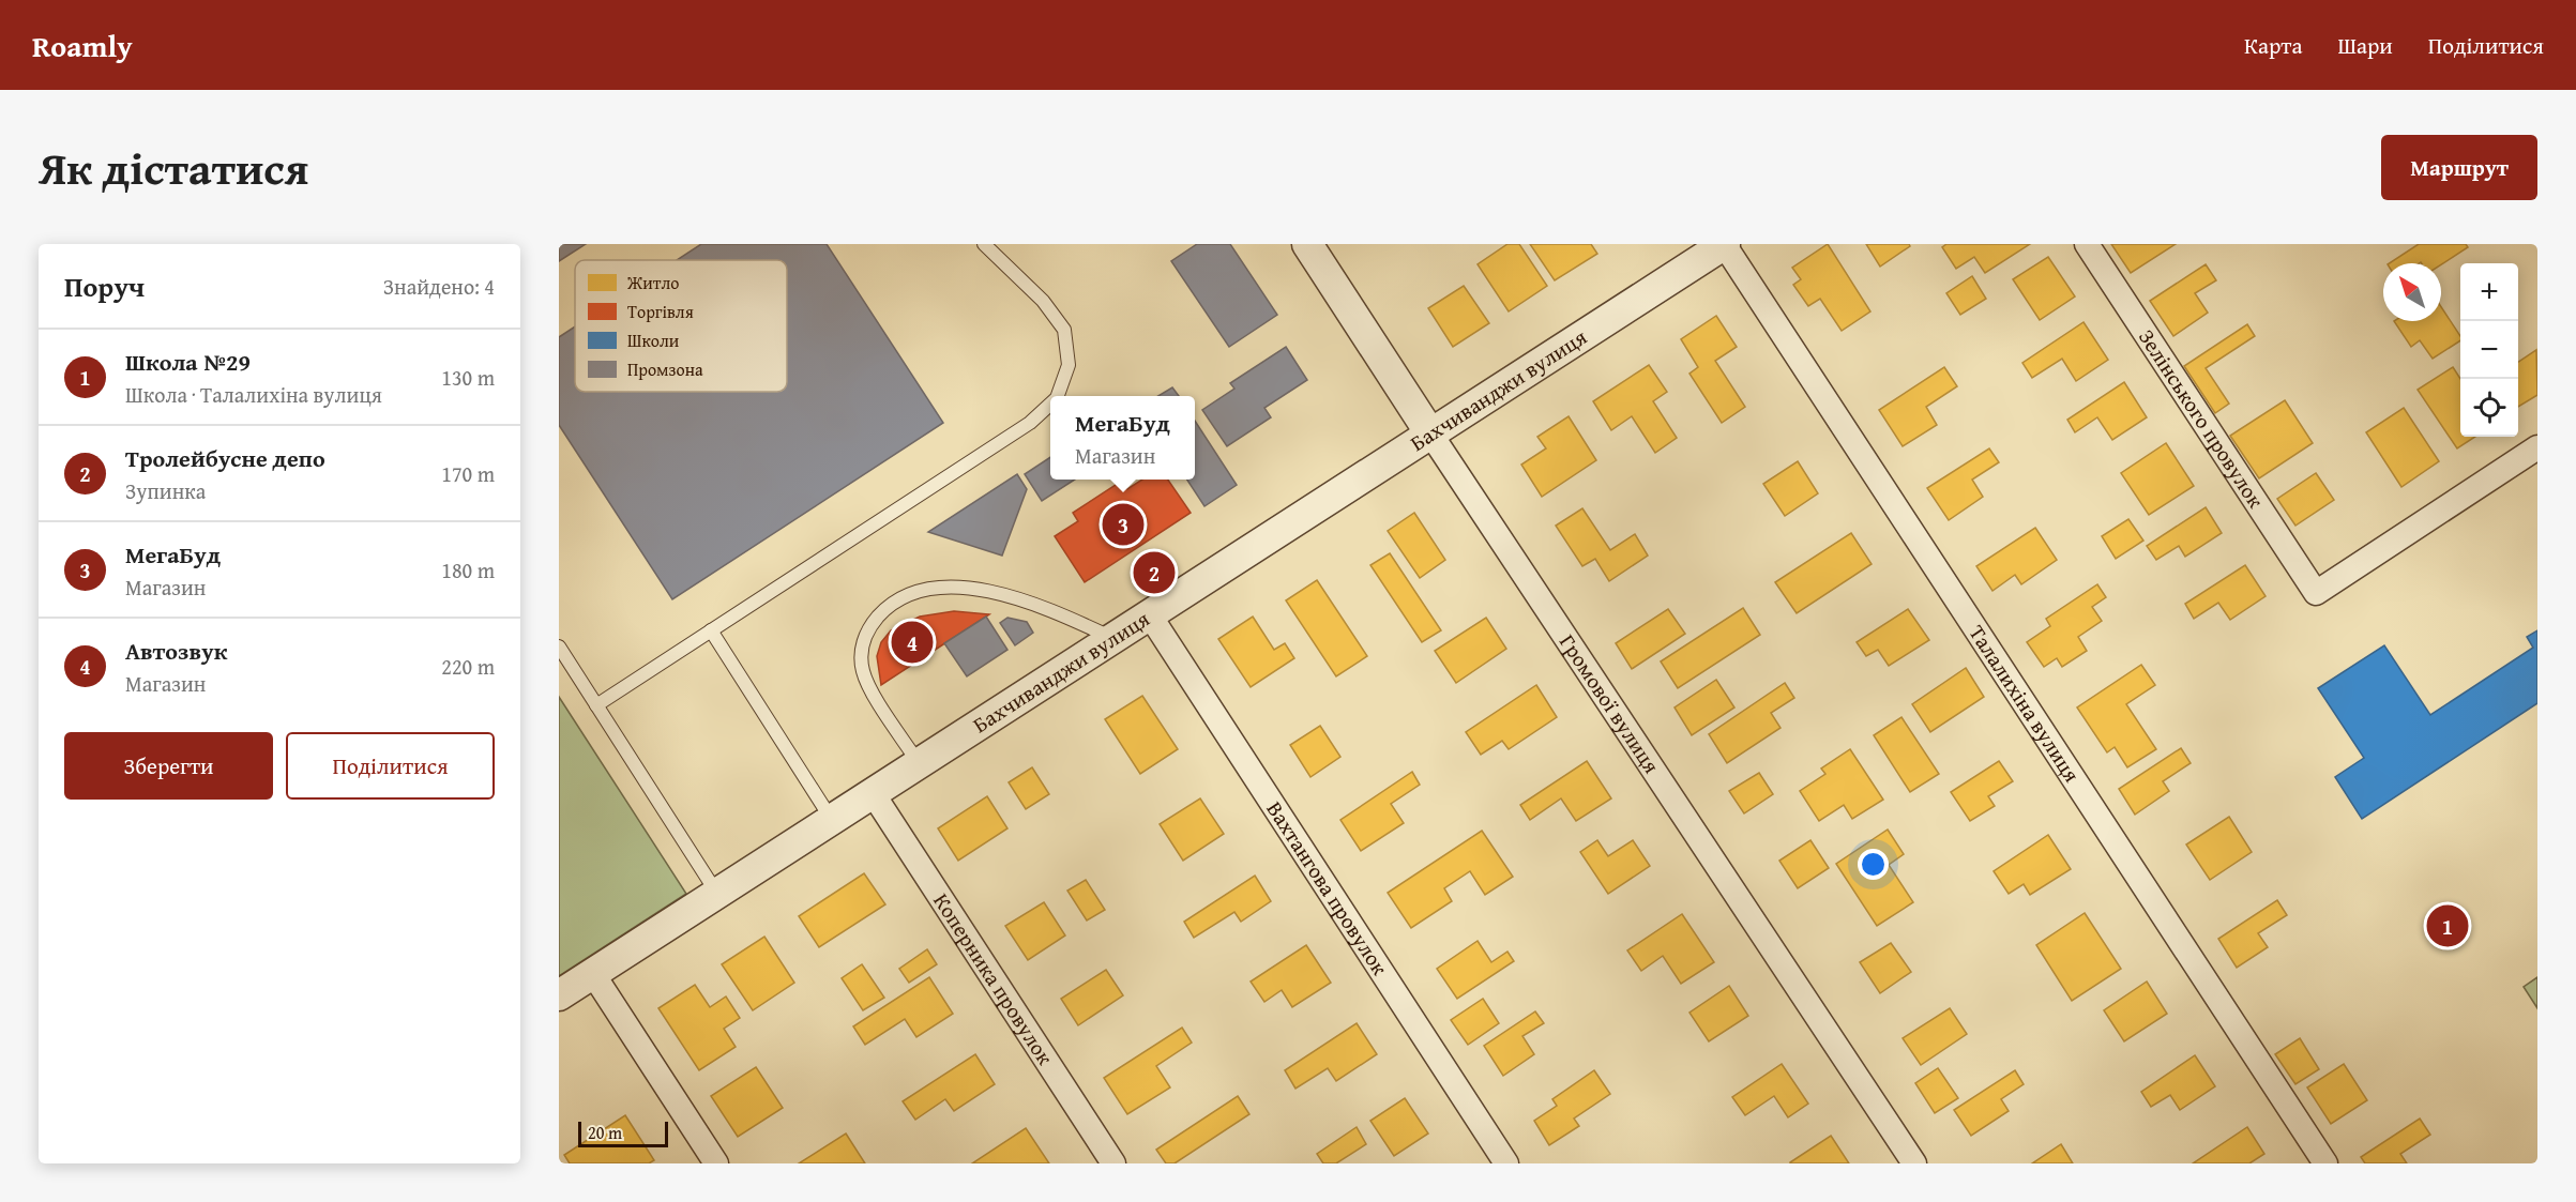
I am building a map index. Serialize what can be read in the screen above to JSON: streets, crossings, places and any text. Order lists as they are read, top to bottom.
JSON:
{
  "streets": {
    "street": [
      "Бахчиванджи вулиця",
      "Зелінського провулок",
      "Громової вулиця",
      "Талалихіна вулиця",
      "Вахтангова провулок",
      "Коперника провулок"
    ]
  },
  "crossings": [
    ["Бахчиванджи вулиця", "Громової вулиця"],
    ["Бахчиванджи вулиця", "Талалихіна вулиця"],
    ["Бахчиванджи вулиця", "Вахтангова провулок"],
    ["Бахчиванджи вулиця", "Коперника провулок"]
  ],
  "legend": [
    "Житло",
    "Торгівля",
    "Школи",
    "Промзона"
  ],
  "scale_bar": "20 m",
  "north": "top left",
  "page": {
    "header": "Roamly",
    "nav": ["Карта", "Шари", "Поділитися"],
    "title": "Як дістатися",
    "buttons": [
      "Маршрут",
      ["Зберегти", "Поділитися"]
    ],
    "heading": ["Поруч", "Знайдено: 4"],
    "map_buttons": ["+", "−"],
    "list": [
      {
        "mark": "1",
        "name": "Школа №29",
        "note": "Школа · Талалихіна вулиця",
        "value": "130 m"
      },
      {
        "mark": "2",
        "name": "Тролейбусне депо",
        "note": "Зупинка",
        "value": "170 m"
      },
      {
        "mark": "3",
        "name": "МегаБуд",
        "note": "Магазин",
        "value": "180 m"
      },
      {
        "mark": "4",
        "name": "Автозвук",
        "note": "Магазин",
        "value": "220 m"
      }
    ],
    "popup": ["МегаБуд", "Магазин"],
    "pins": [
      "3",
      "2",
      "4",
      "1"
    ],
    "scale": "20 m"
  }
}
